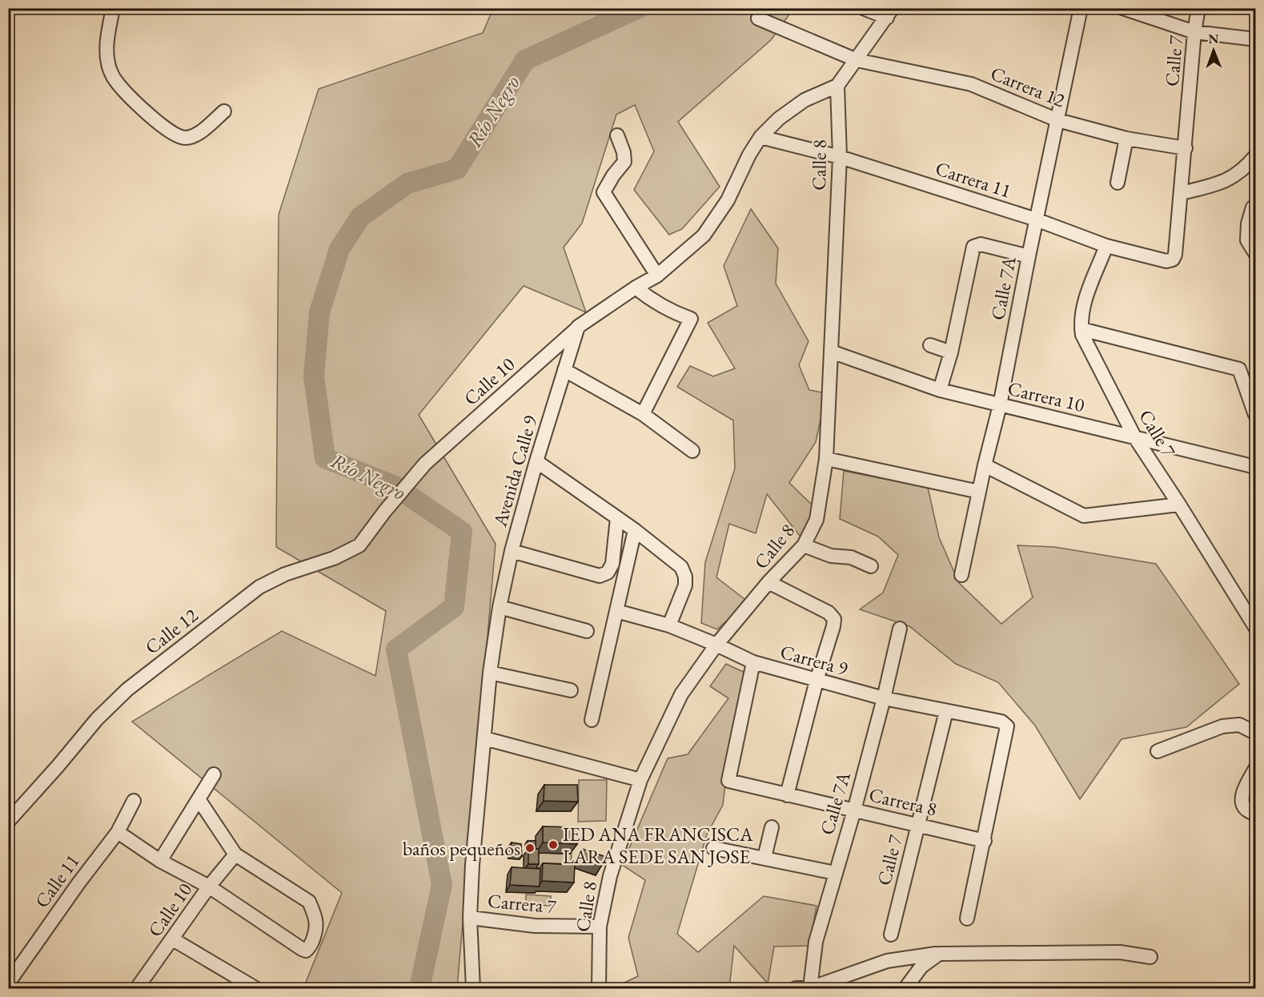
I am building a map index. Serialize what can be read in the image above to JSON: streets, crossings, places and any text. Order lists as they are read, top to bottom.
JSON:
{
  "streets": {
    "street": [
      "Calle 7",
      "Carrera 12",
      "Calle 8",
      "Carrera 11",
      "Calle 7A",
      "Calle 10",
      "Carrera 10",
      "Avenida Calle 9",
      "Calle 12",
      "Carrera 9",
      "Carrera 8",
      "Calle 11",
      "Carrera 7"
    ]
  },
  "crossings": [
    ["Calle 7", "Carrera 12"],
    ["Calle 7", "Carrera 11"],
    ["Calle 7", "Carrera 10"],
    ["Calle 7", "Carrera 9"],
    ["Calle 7", "Carrera 8"],
    ["Carrera 12", "Calle 7A"],
    ["Calle 8", "Carrera 11"],
    ["Calle 8", "Carrera 10"],
    ["Calle 8", "Carrera 9"],
    ["Calle 8", "Carrera 7"],
    ["Carrera 11", "Calle 7A"],
    ["Calle 7A", "Carrera 10"],
    ["Calle 7A", "Carrera 9"],
    ["Calle 7A", "Carrera 8"],
    ["Calle 10", "Avenida Calle 9"],
    ["Calle 10", "Calle 12"],
    ["Avenida Calle 9", "Carrera 7"],
    ["Carrera 9", "Carrera 8"]
  ],
  "water": ["Río Negro"],
  "places": ["IED ANA FRANCISCA LARA SEDE SAN JOSE", "baños pequeños"],
  "north": "top"
}
